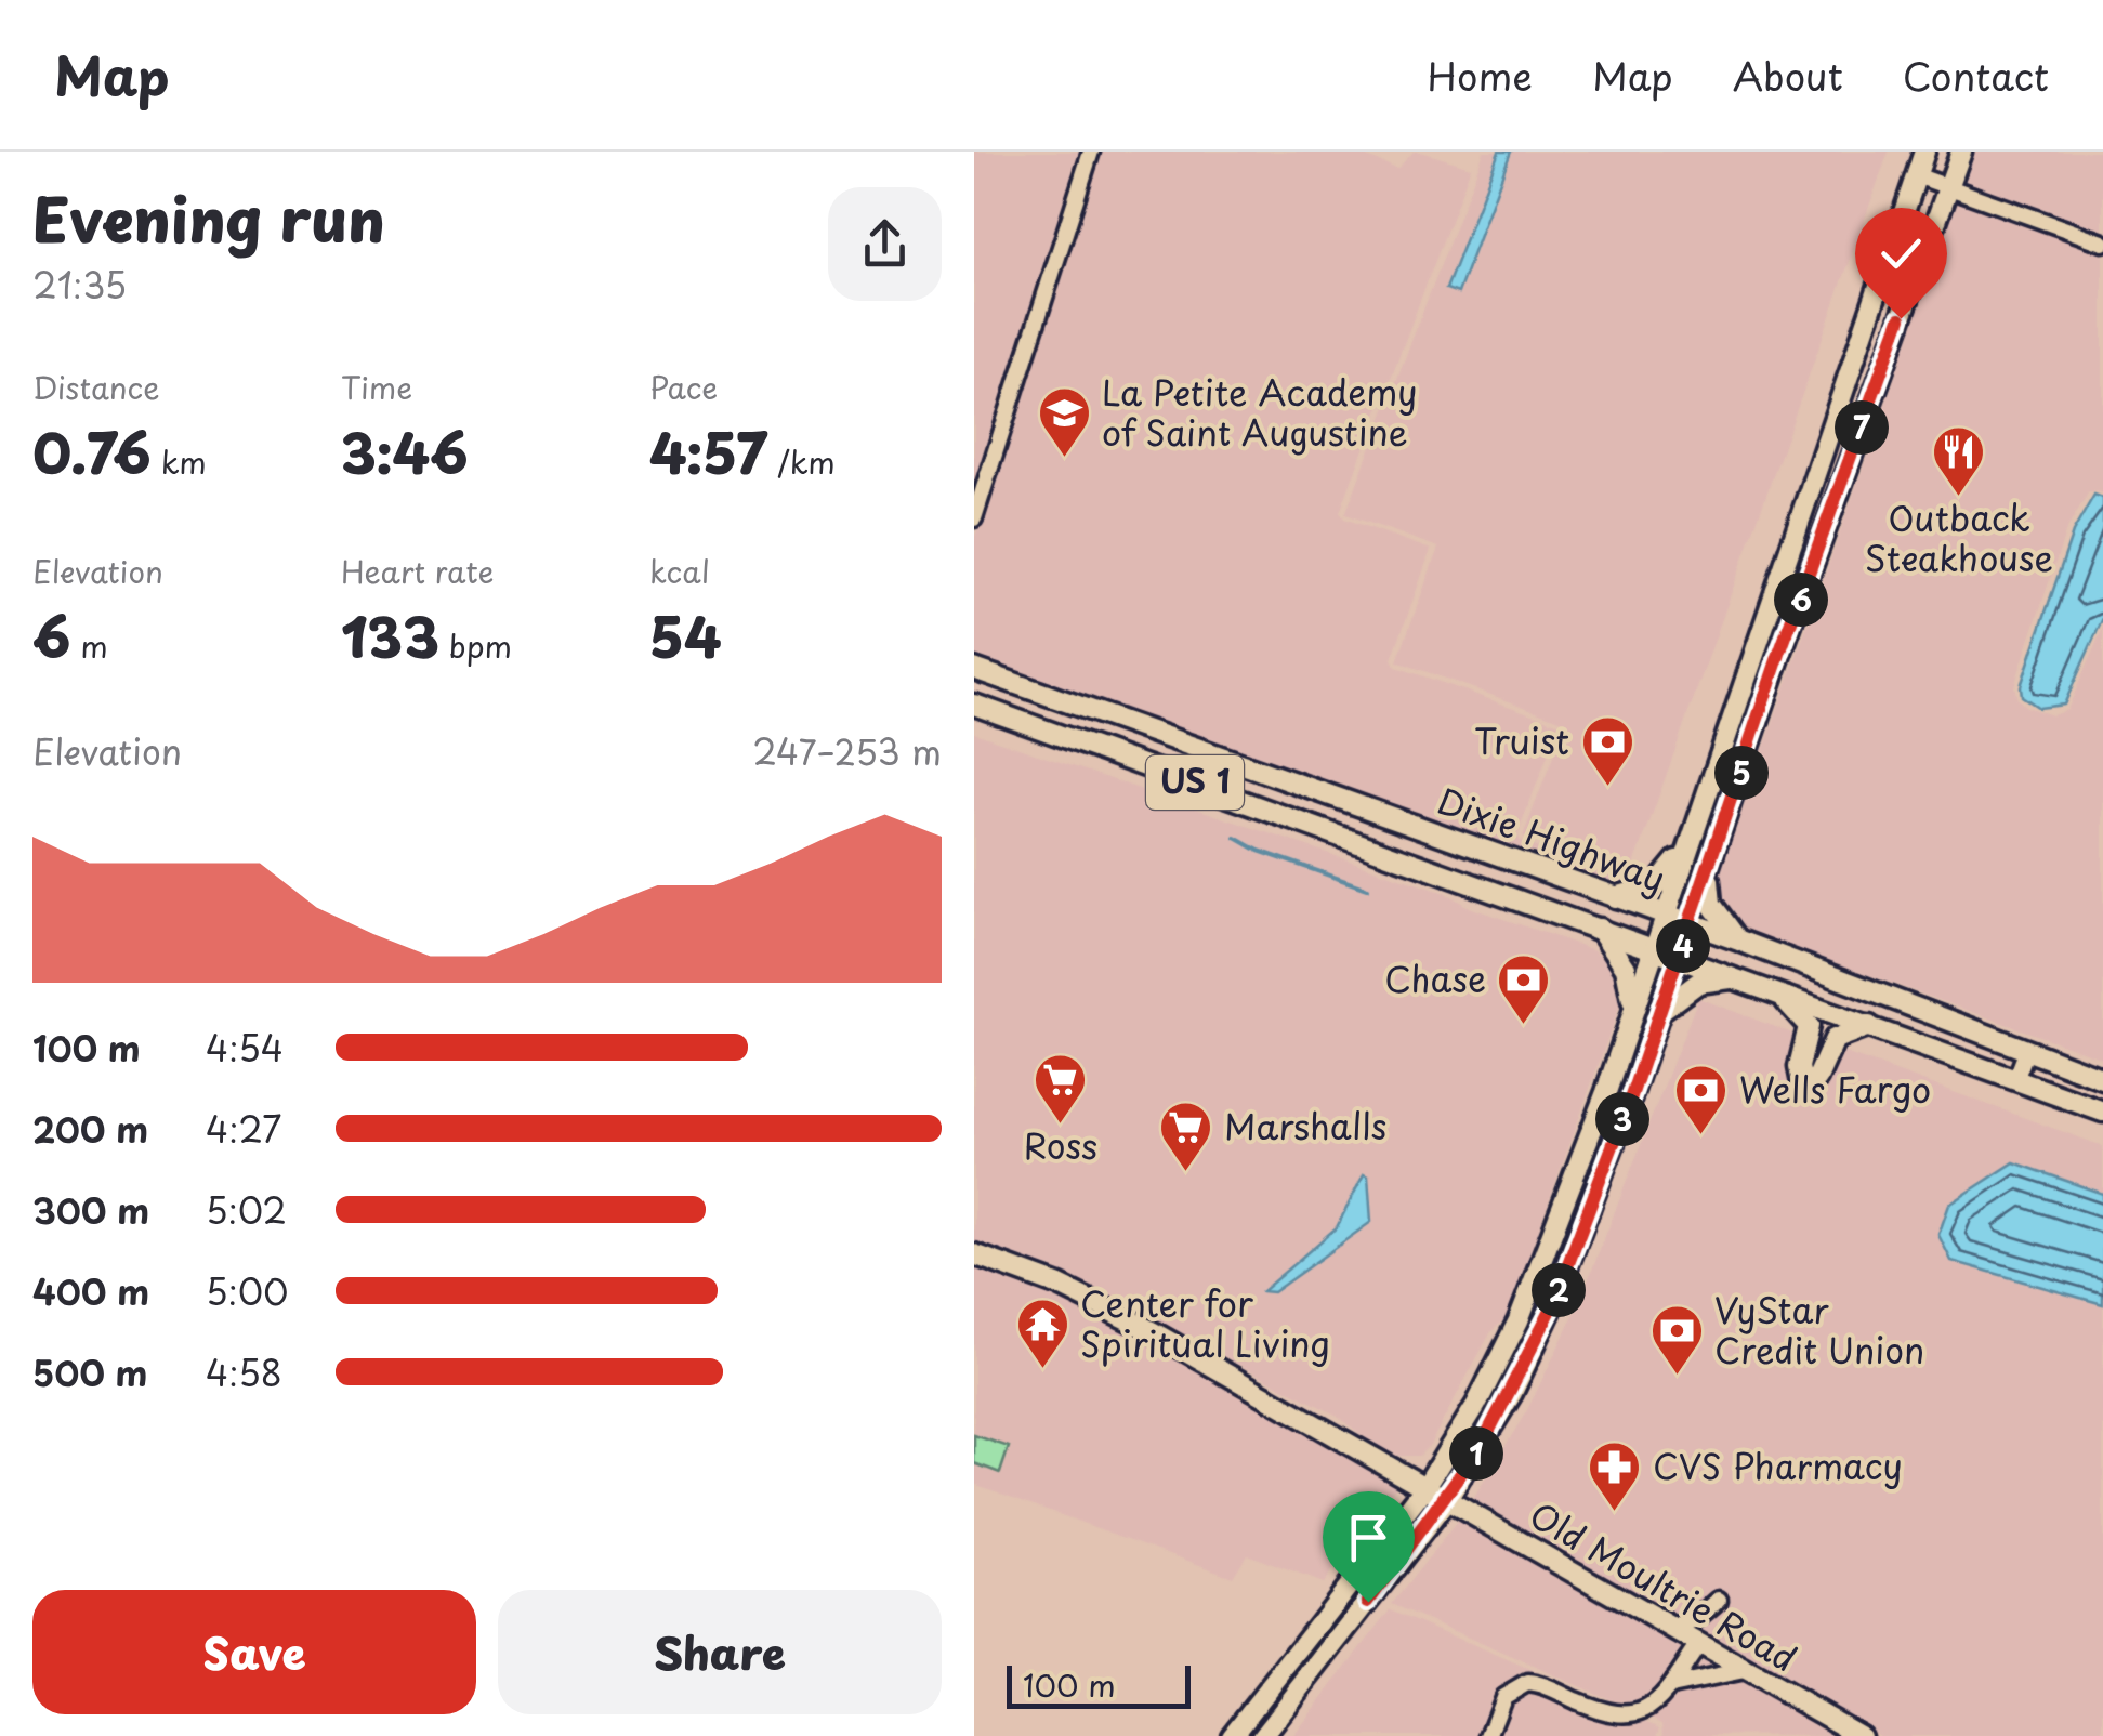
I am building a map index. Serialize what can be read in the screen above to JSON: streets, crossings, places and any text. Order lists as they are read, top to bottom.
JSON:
{
  "streets": {
    "main road": ["US 1", "Dixie Highway", "Old Moultrie Road"]
  },
  "places": {
    "school or university": ["La Petite Academy of Saint Augustine"],
    "restaurant": ["Outback Steakhouse"],
    "bank": [
      "Truist",
      "Chase",
      "Wells Fargo",
      "VyStar Credit Union"
    ],
    "supermarket": ["Ross", "Marshalls"],
    "temple": ["Center for Spiritual Living"],
    "pharmacy": ["CVS Pharmacy"]
  },
  "scale_bar": "100 m",
  "page": {
    "header": "Map",
    "nav": [
      "Home",
      "Map",
      "About",
      "Contact"
    ],
    "heading": ["Evening run", "21:35"],
    "stats": [
      ["Distance", "0.76 km"],
      ["Time", "3:46"],
      ["Pace", "4:57 /km"],
      ["Elevation", "6 m"],
      ["Heart rate", "133 bpm"],
      ["kcal", "54"]
    ],
    "pins": [
      "7",
      "6",
      "5",
      "4",
      "3",
      "2",
      "1"
    ],
    "chart": ["Elevation", "247–253 m"],
    "list": [
      {
        "name": "100 m",
        "note": "4:54"
      },
      {
        "name": "200 m",
        "note": "4:27"
      },
      {
        "name": "300 m",
        "note": "5:02"
      },
      {
        "name": "400 m",
        "note": "5:00"
      },
      {
        "name": "500 m",
        "note": "4:58"
      }
    ],
    "buttons": ["Save", "Share"],
    "scale": "100 m"
  }
}
